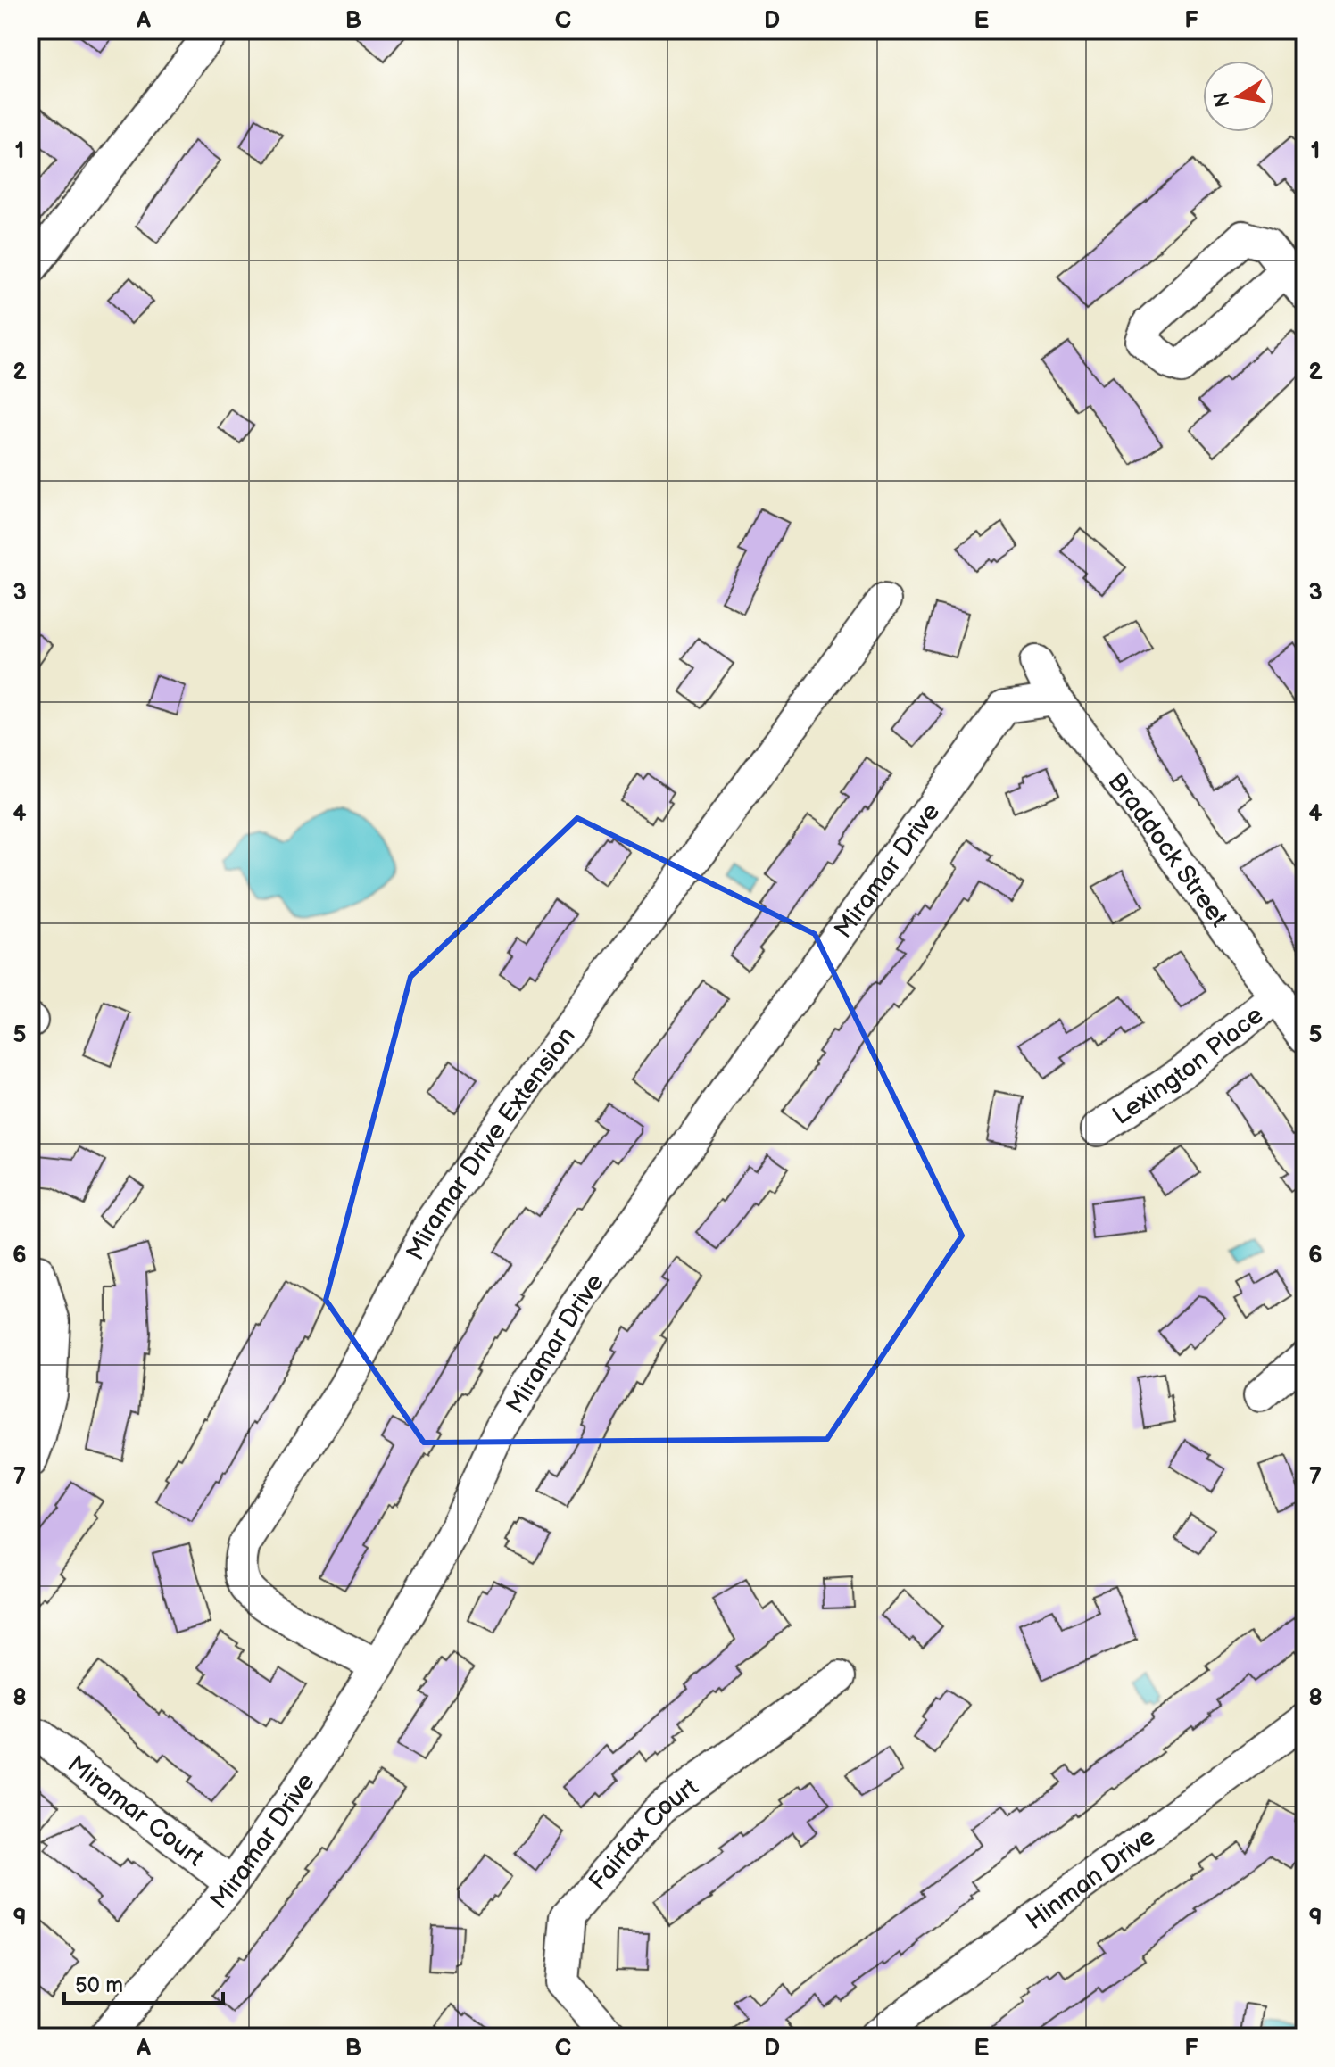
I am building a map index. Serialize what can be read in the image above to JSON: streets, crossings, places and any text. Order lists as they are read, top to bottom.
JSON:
{
  "streets": {
    "street": [
      "Braddock Street",
      "Miramar Drive",
      "Lexington Place",
      "Miramar Drive Extension",
      "Miramar Court",
      "Fairfax Court",
      "Hinman Drive"
    ]
  },
  "crossings": [
    ["Braddock Street", "Miramar Drive"],
    ["Braddock Street", "Lexington Place"],
    ["Miramar Drive", "Miramar Drive Extension"],
    ["Miramar Drive", "Miramar Court"]
  ],
  "scale_bar": "50 m",
  "north": "left",
  "grid": {
    "columns": [
      "A",
      "B",
      "C",
      "D",
      "E",
      "F"
    ],
    "rows": [
      "1",
      "2",
      "3",
      "4",
      "5",
      "6",
      "7",
      "8",
      "9"
    ]
  }
}
